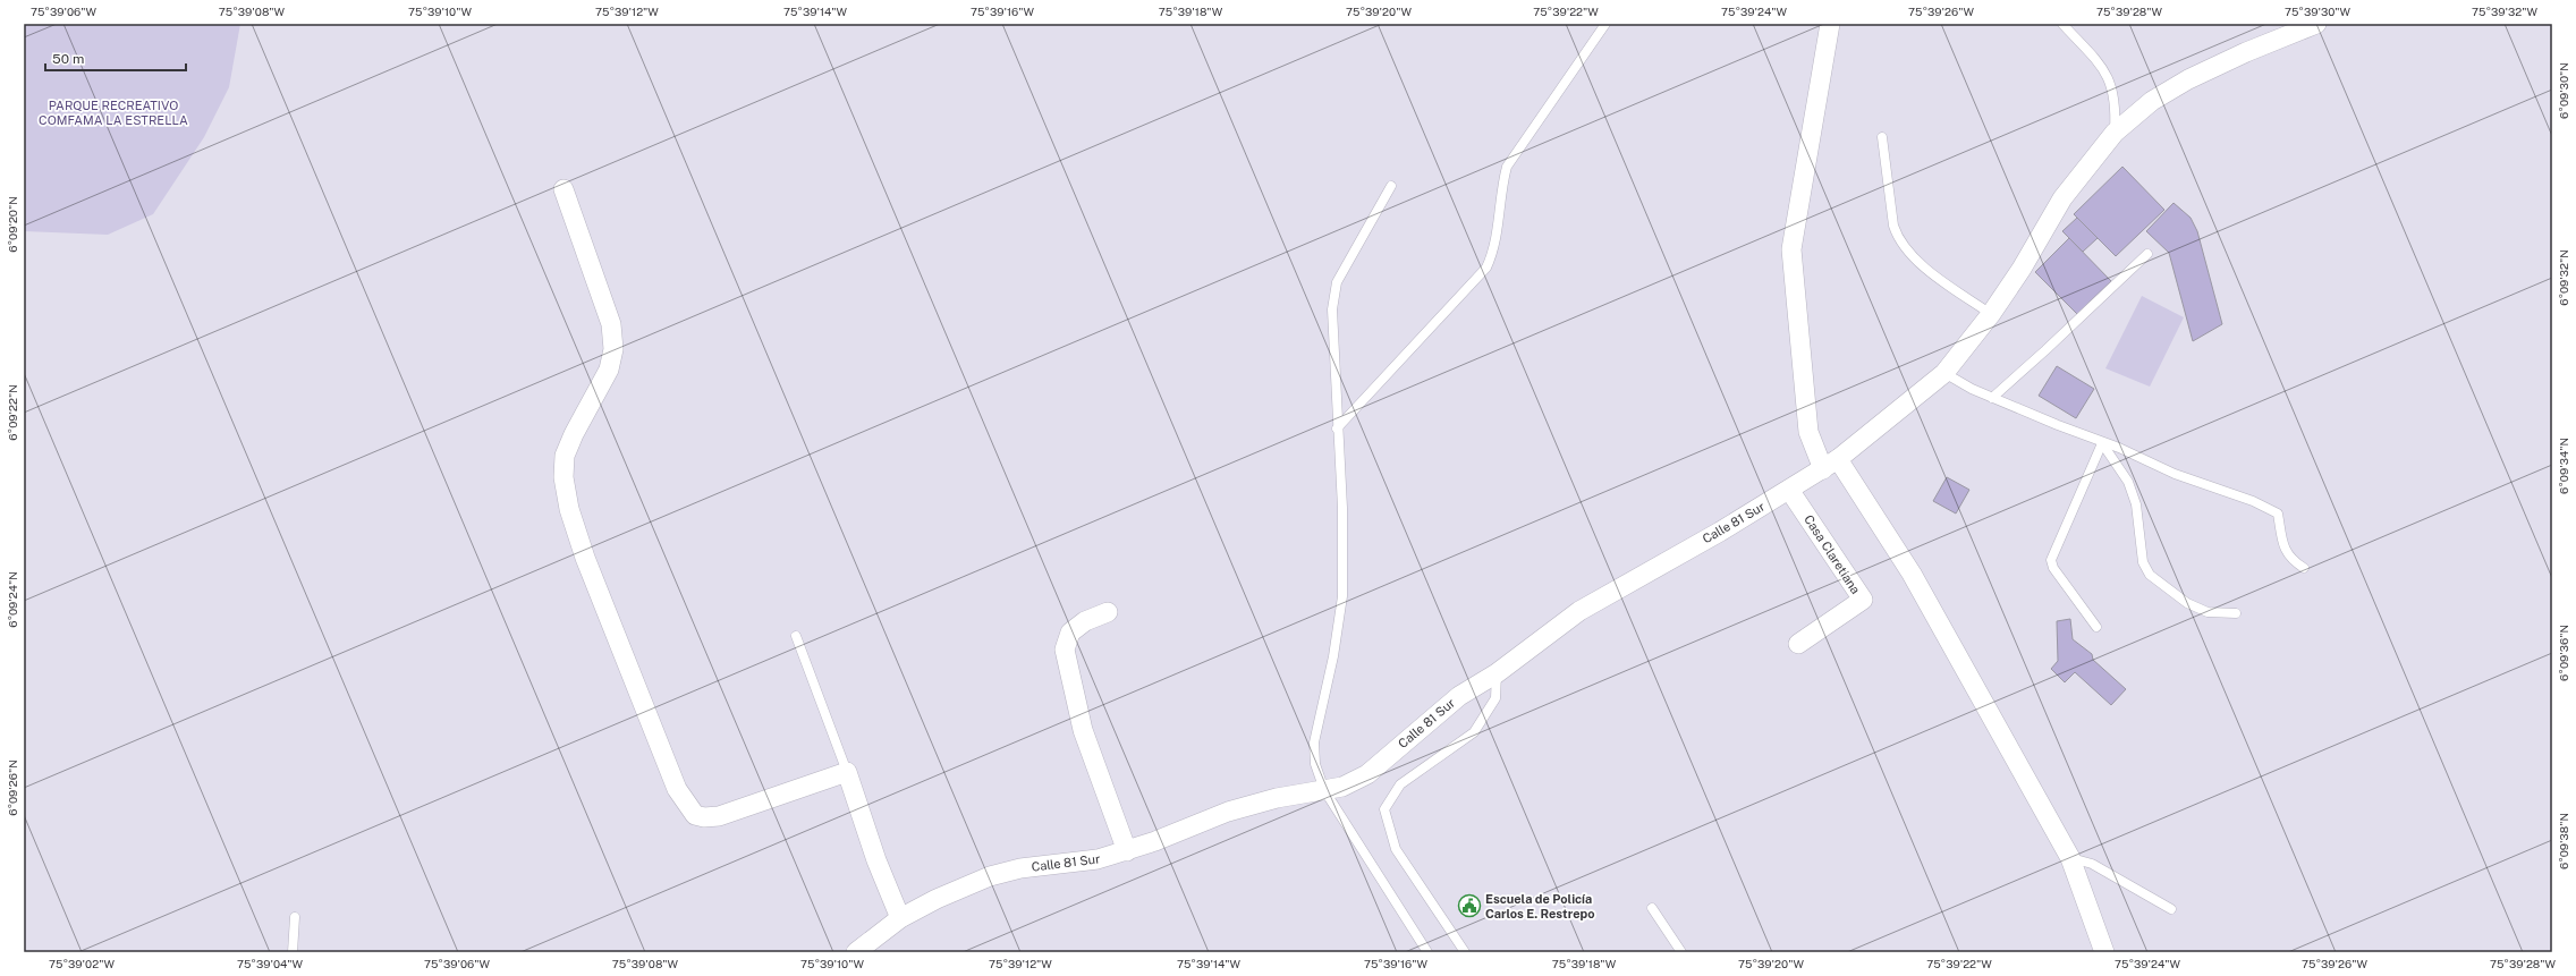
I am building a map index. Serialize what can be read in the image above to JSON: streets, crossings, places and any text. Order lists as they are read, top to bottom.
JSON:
{
  "streets": {
    "street": ["Calle 81 Sur", "Casa Claretiana"]
  },
  "crossings": [
    ["Calle 81 Sur", "Casa Claretiana"]
  ],
  "parks": ["PARQUE RECREATIVO COMFAMA LA ESTRELLA"],
  "places": {
    "public building": ["Escuela de Policía Carlos E. Restrepo"]
  },
  "scale_bar": "50 m",
  "coordinates": [
    "75°39'06\"W",
    "75°39'08\"W",
    "75°39'10\"W",
    "75°39'12\"W",
    "75°39'14\"W",
    "75°39'16\"W",
    "75°39'18\"W",
    "75°39'20\"W",
    "75°39'22\"W",
    "75°39'24\"W",
    "75°39'26\"W",
    "75°39'28\"W",
    "75°39'30\"W",
    "75°39'32\"W",
    "6°09'30\"N",
    "6°09'20\"N",
    "6°09'32\"N",
    "6°09'22\"N",
    "6°09'34\"N",
    "6°09'24\"N",
    "6°09'36\"N",
    "6°09'26\"N",
    "6°09'38\"N",
    "75°39'02\"W",
    "75°39'04\"W"
  ]
}
